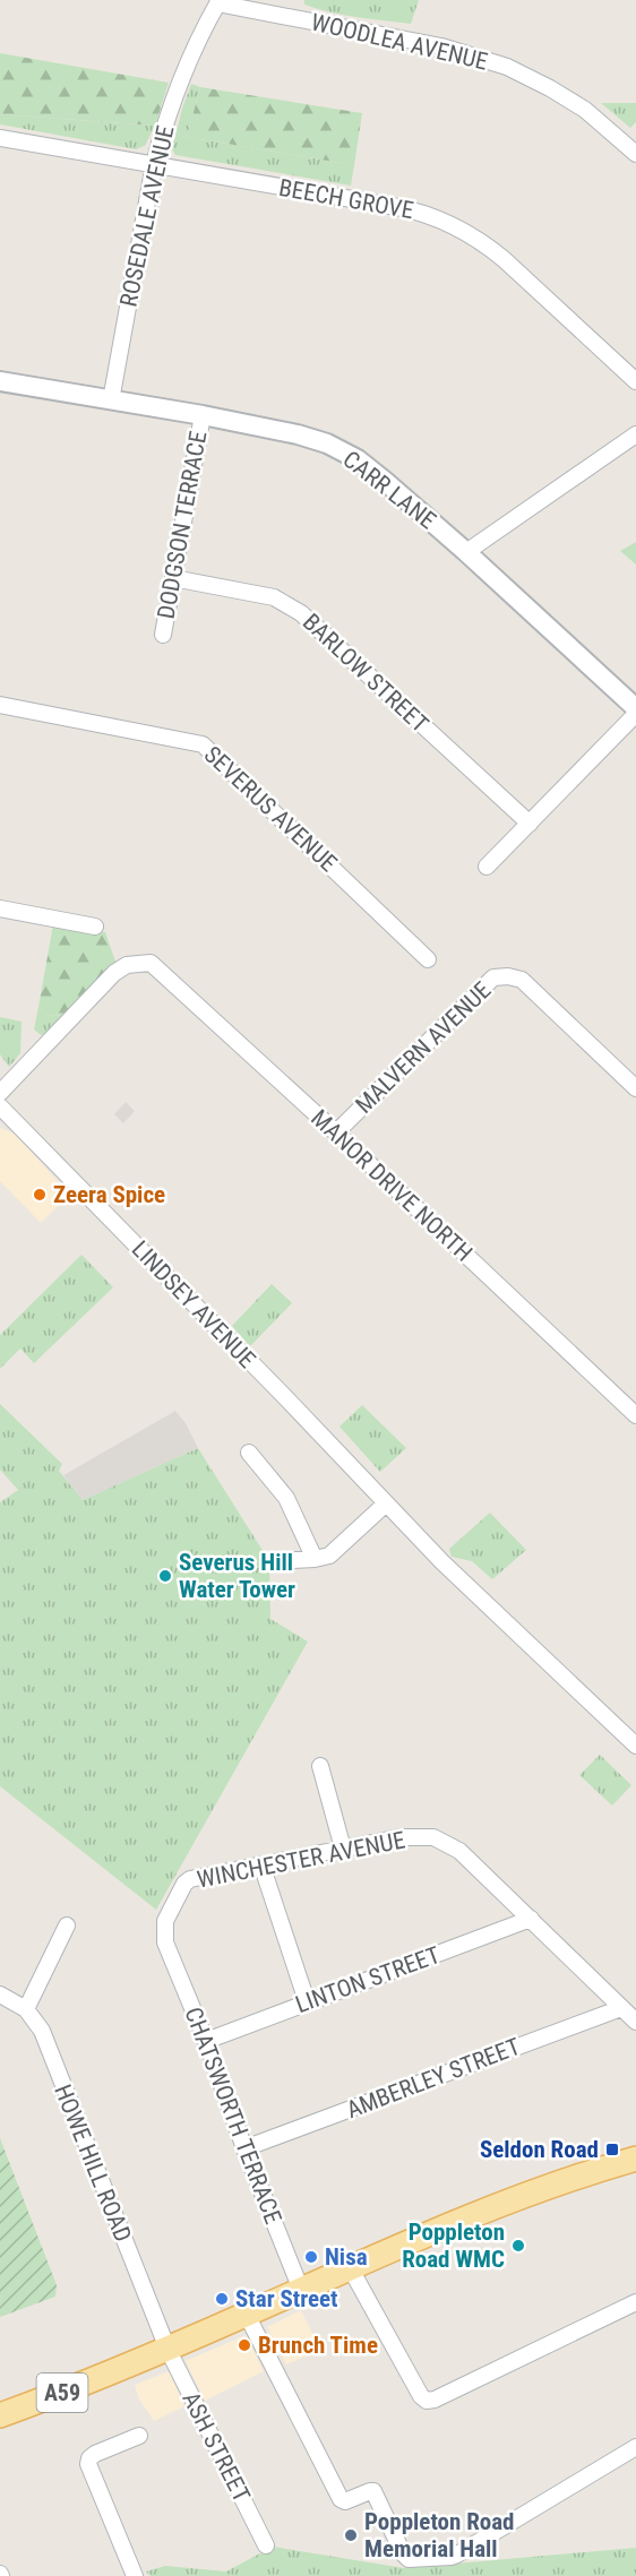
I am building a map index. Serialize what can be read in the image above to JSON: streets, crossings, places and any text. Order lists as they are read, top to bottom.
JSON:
{
  "streets": {
    "main road": ["A59"],
    "street": [
      "WOODLEA AVENUE",
      "BEECH GROVE",
      "ROSEDALE AVENUE",
      "CARR LANE",
      "DODGSON TERRACE",
      "BARLOW STREET",
      "SEVERUS AVENUE",
      "MALVERN AVENUE",
      "MANOR DRIVE NORTH",
      "LINDSEY AVENUE",
      "WINCHESTER AVENUE",
      "LINTON STREET",
      "AMBERLEY STREET",
      "CHATSWORTH TERRACE",
      "HOWE HILL ROAD",
      "ASH STREET"
    ]
  },
  "crossings": [
    ["WOODLEA AVENUE", "ROSEDALE AVENUE"],
    ["BEECH GROVE", "ROSEDALE AVENUE"],
    ["ROSEDALE AVENUE", "CARR LANE"],
    ["CARR LANE", "DODGSON TERRACE"],
    ["DODGSON TERRACE", "BARLOW STREET"],
    ["MALVERN AVENUE", "MANOR DRIVE NORTH"],
    ["WINCHESTER AVENUE", "LINTON STREET"],
    ["WINCHESTER AVENUE", "AMBERLEY STREET"],
    ["WINCHESTER AVENUE", "CHATSWORTH TERRACE"],
    ["LINTON STREET", "CHATSWORTH TERRACE"],
    ["AMBERLEY STREET", "CHATSWORTH TERRACE"],
    ["CHATSWORTH TERRACE", "A59"],
    ["HOWE HILL ROAD", "A59"],
    ["HOWE HILL ROAD", "ASH STREET"],
    ["A59", "ASH STREET"]
  ],
  "places": {
    "other": [
      "Zeera Spice",
      "Severus Hill Water Tower",
      "Poppleton Road WMC",
      "Nisa",
      "Star Street",
      "Brunch Time",
      "Poppleton Road Memorial Hall"
    ],
    "transit": ["Seldon Road"]
  }
}
